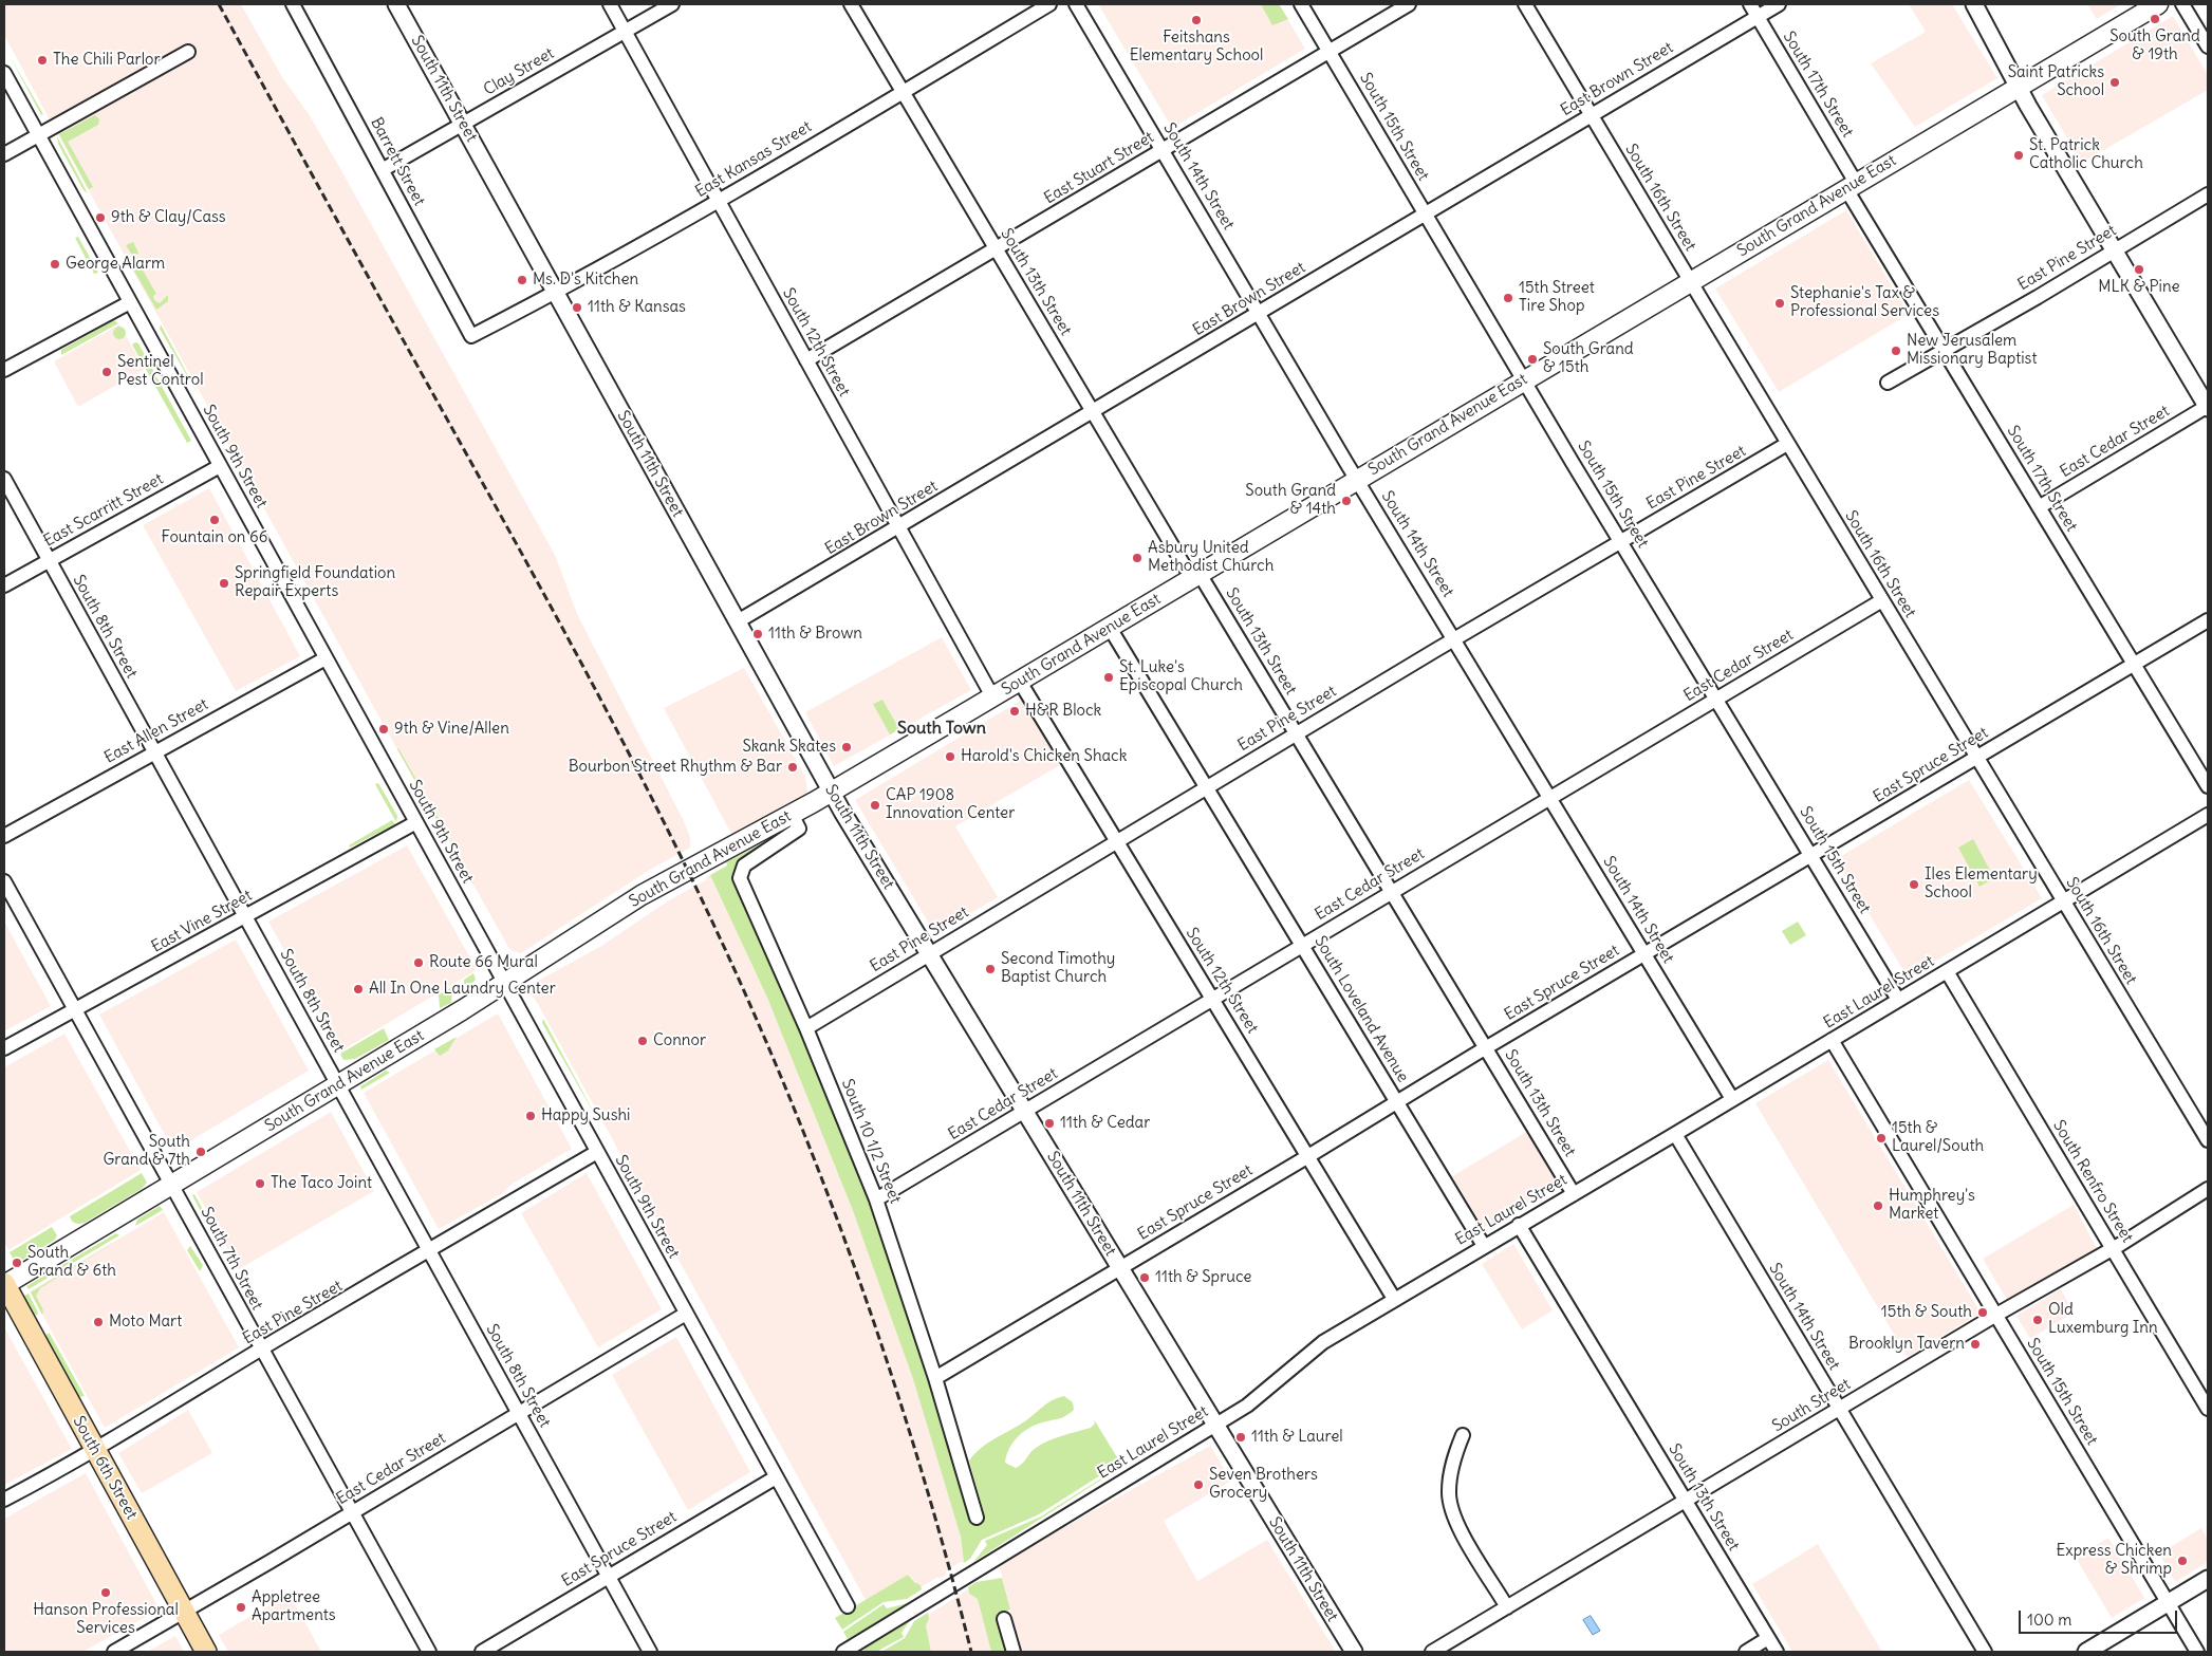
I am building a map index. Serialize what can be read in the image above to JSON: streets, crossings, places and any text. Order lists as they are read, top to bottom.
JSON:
{
  "streets": {
    "main road": ["South Grand Avenue East", "South 6th Street"],
    "street": [
      "Clay Street",
      "East Brown Street",
      "South 17th Street",
      "South 11th Street",
      "South 15th Street",
      "East Kansas Street",
      "Barrett Street",
      "East Stuart Street",
      "South 14th Street",
      "South 16th Street",
      "East Pine Street",
      "South 13th Street",
      "South 12th Street",
      "East Cedar Street",
      "South 9th Street",
      "East Scarritt Street",
      "South 8th Street",
      "East Allen Street",
      "East Spruce Street",
      "East Vine Street",
      "East Laurel Street",
      "South Loveland Avenue",
      "South 10 1/2 Street",
      "South Renfro Street",
      "South 7th Street",
      "South Street"
    ]
  },
  "crossings": [
    ["Clay Street", "South 11th Street"],
    ["Clay Street", "Barrett Street"],
    ["Clay Street", "South 12th Street"],
    ["East Brown Street", "South 17th Street"],
    ["East Brown Street", "South 11th Street"],
    ["East Brown Street", "South 15th Street"],
    ["East Brown Street", "South 14th Street"],
    ["East Brown Street", "South 16th Street"],
    ["East Brown Street", "South 13th Street"],
    ["East Brown Street", "South 12th Street"],
    ["South 17th Street", "South Grand Avenue East"],
    ["South 17th Street", "East Pine Street"],
    ["South 17th Street", "East Cedar Street"],
    ["South 17th Street", "East Spruce Street"],
    ["South 11th Street", "East Kansas Street"],
    ["South 11th Street", "South Grand Avenue East"],
    ["South 11th Street", "East Pine Street"],
    ["South 11th Street", "East Cedar Street"],
    ["South 11th Street", "East Spruce Street"],
    ["South 11th Street", "East Laurel Street"],
    ["South 15th Street", "East Stuart Street"],
    ["South 15th Street", "South Grand Avenue East"],
    ["South 15th Street", "East Pine Street"],
    ["South 15th Street", "East Cedar Street"],
    ["South 15th Street", "East Spruce Street"],
    ["South 15th Street", "East Laurel Street"],
    ["South 15th Street", "South Street"],
    ["East Kansas Street", "Barrett Street"],
    ["East Kansas Street", "South 13th Street"],
    ["East Kansas Street", "South 12th Street"],
    ["East Stuart Street", "South 14th Street"],
    ["East Stuart Street", "South 13th Street"],
    ["East Stuart Street", "South 12th Street"],
    ["South 14th Street", "South Grand Avenue East"],
    ["South 14th Street", "East Pine Street"],
    ["South 14th Street", "East Cedar Street"],
    ["South 14th Street", "East Spruce Street"],
    ["South 14th Street", "East Laurel Street"],
    ["South 14th Street", "South Street"],
    ["South 16th Street", "South Grand Avenue East"],
    ["South 16th Street", "East Pine Street"],
    ["South 16th Street", "East Cedar Street"],
    ["South 16th Street", "East Spruce Street"],
    ["South 16th Street", "East Laurel Street"],
    ["South Grand Avenue East", "South 13th Street"],
    ["South Grand Avenue East", "South 12th Street"],
    ["South Grand Avenue East", "South 9th Street"],
    ["South Grand Avenue East", "South 8th Street"],
    ["South Grand Avenue East", "South Loveland Avenue"],
    ["South Grand Avenue East", "South 10 1/2 Street"],
    ["South Grand Avenue East", "South 7th Street"],
    ["South Grand Avenue East", "South 6th Street"],
    ["East Pine Street", "South 13th Street"],
    ["East Pine Street", "South 12th Street"],
    ["East Pine Street", "South 9th Street"],
    ["East Pine Street", "South 8th Street"],
    ["East Pine Street", "South Loveland Avenue"],
    ["East Pine Street", "South 10 1/2 Street"],
    ["East Pine Street", "South 7th Street"],
    ["East Pine Street", "South 6th Street"],
    ["South 13th Street", "East Cedar Street"],
    ["South 13th Street", "East Spruce Street"],
    ["South 13th Street", "East Laurel Street"],
    ["South 13th Street", "South Street"],
    ["South 12th Street", "East Cedar Street"],
    ["South 12th Street", "East Spruce Street"],
    ["South 12th Street", "East Laurel Street"],
    ["East Cedar Street", "South 9th Street"],
    ["East Cedar Street", "South 8th Street"],
    ["East Cedar Street", "South Loveland Avenue"],
    ["East Cedar Street", "South 10 1/2 Street"],
    ["East Cedar Street", "South 7th Street"],
    ["East Cedar Street", "South 6th Street"],
    ["South 9th Street", "East Scarritt Street"],
    ["South 9th Street", "East Allen Street"],
    ["South 9th Street", "East Spruce Street"],
    ["South 9th Street", "East Vine Street"],
    ["East Scarritt Street", "South 8th Street"],
    ["South 8th Street", "East Allen Street"],
    ["South 8th Street", "East Spruce Street"],
    ["South 8th Street", "East Vine Street"],
    ["East Spruce Street", "South Loveland Avenue"],
    ["East Spruce Street", "South 10 1/2 Street"],
    ["East Vine Street", "South 7th Street"],
    ["East Laurel Street", "South Loveland Avenue"],
    ["East Laurel Street", "South Renfro Street"],
    ["South Renfro Street", "South Street"]
  ],
  "districts": ["South Town"],
  "places": [
    "South Grand & 19th",
    "Feitshans Elementary School",
    "The Chili Parlor",
    "Saint Patricks School",
    "St. Patrick Catholic Church",
    "9th & Clay/Cass",
    "George Alarm",
    "MLK & Pine",
    "Ms. D's Kitchen",
    "15th Street Tire Shop",
    "Stephanie's Tax & Professional Services",
    "11th & Kansas",
    "New Jerusalem Missionary Baptist",
    "South Grand & 15th",
    "Sentinel Pest Control",
    "South Grand & 14th",
    "Fountain on 66",
    "Asbury United Methodist Church",
    "Springfield Foundation Repair Experts",
    "11th & Brown",
    "St. Luke's Episcopal Church",
    "H&R Block",
    "9th & Vine/Allen",
    "Skank Skates",
    "Harold's Chicken Shack",
    "Bourbon Street Rhythm & Bar",
    "CAP 1908 Innovation Center",
    "Iles Elementary School",
    "Route 66 Mural",
    "Second Timothy Baptist Church",
    "All In One Laundry Center",
    "Connor",
    "Happy Sushi",
    "11th & Cedar",
    "15th & Laurel/South",
    "South Grand & 7th",
    "The Taco Joint",
    "Humphrey's Market",
    "South Grand & 6th",
    "11th & Spruce",
    "15th & South",
    "Old Luxemburg Inn",
    "Moto Mart",
    "Brooklyn Tavern",
    "11th & Laurel",
    "Seven Brothers Grocery",
    "Express Chicken & Shrimp",
    "Hanson Professional Services",
    "Appletree Apartments"
  ],
  "scale_bar": "100 m"
}
